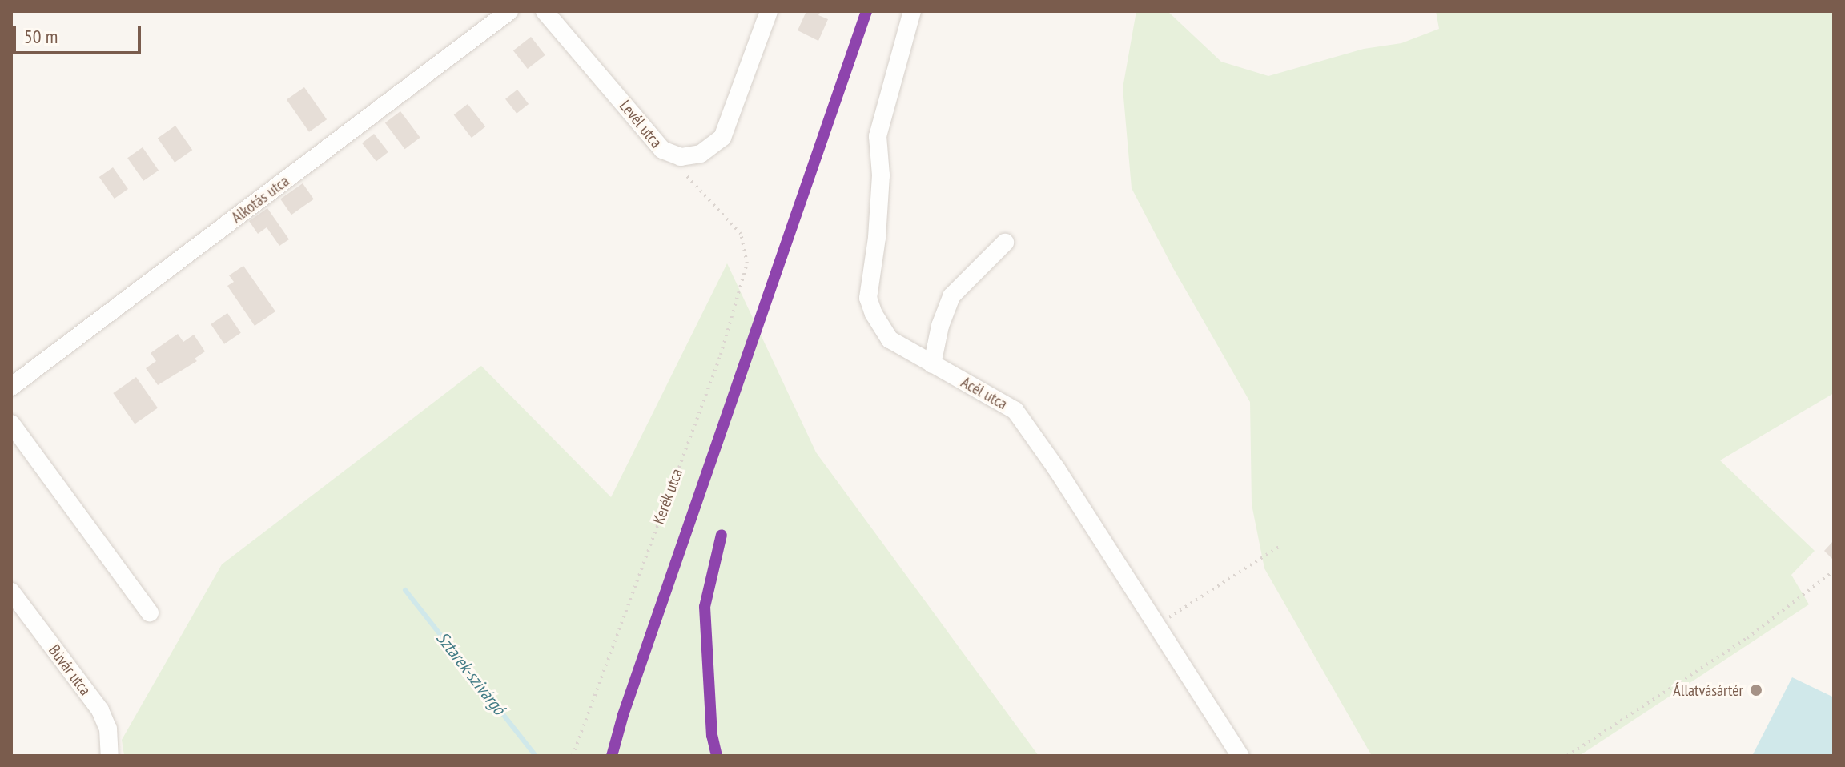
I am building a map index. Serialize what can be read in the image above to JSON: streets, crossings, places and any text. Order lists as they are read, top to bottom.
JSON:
{
  "streets": {
    "street": [
      "Levél utca",
      "Alkotás utca",
      "Acél utca",
      "Búvár utca"
    ],
    "path": ["Kerék utca"]
  },
  "crossings": [
    ["Levél utca", "Kerék utca"]
  ],
  "water": ["Sztarek-szivárgó"],
  "places": ["Állatvásártér"],
  "scale_bar": "50 m"
}
